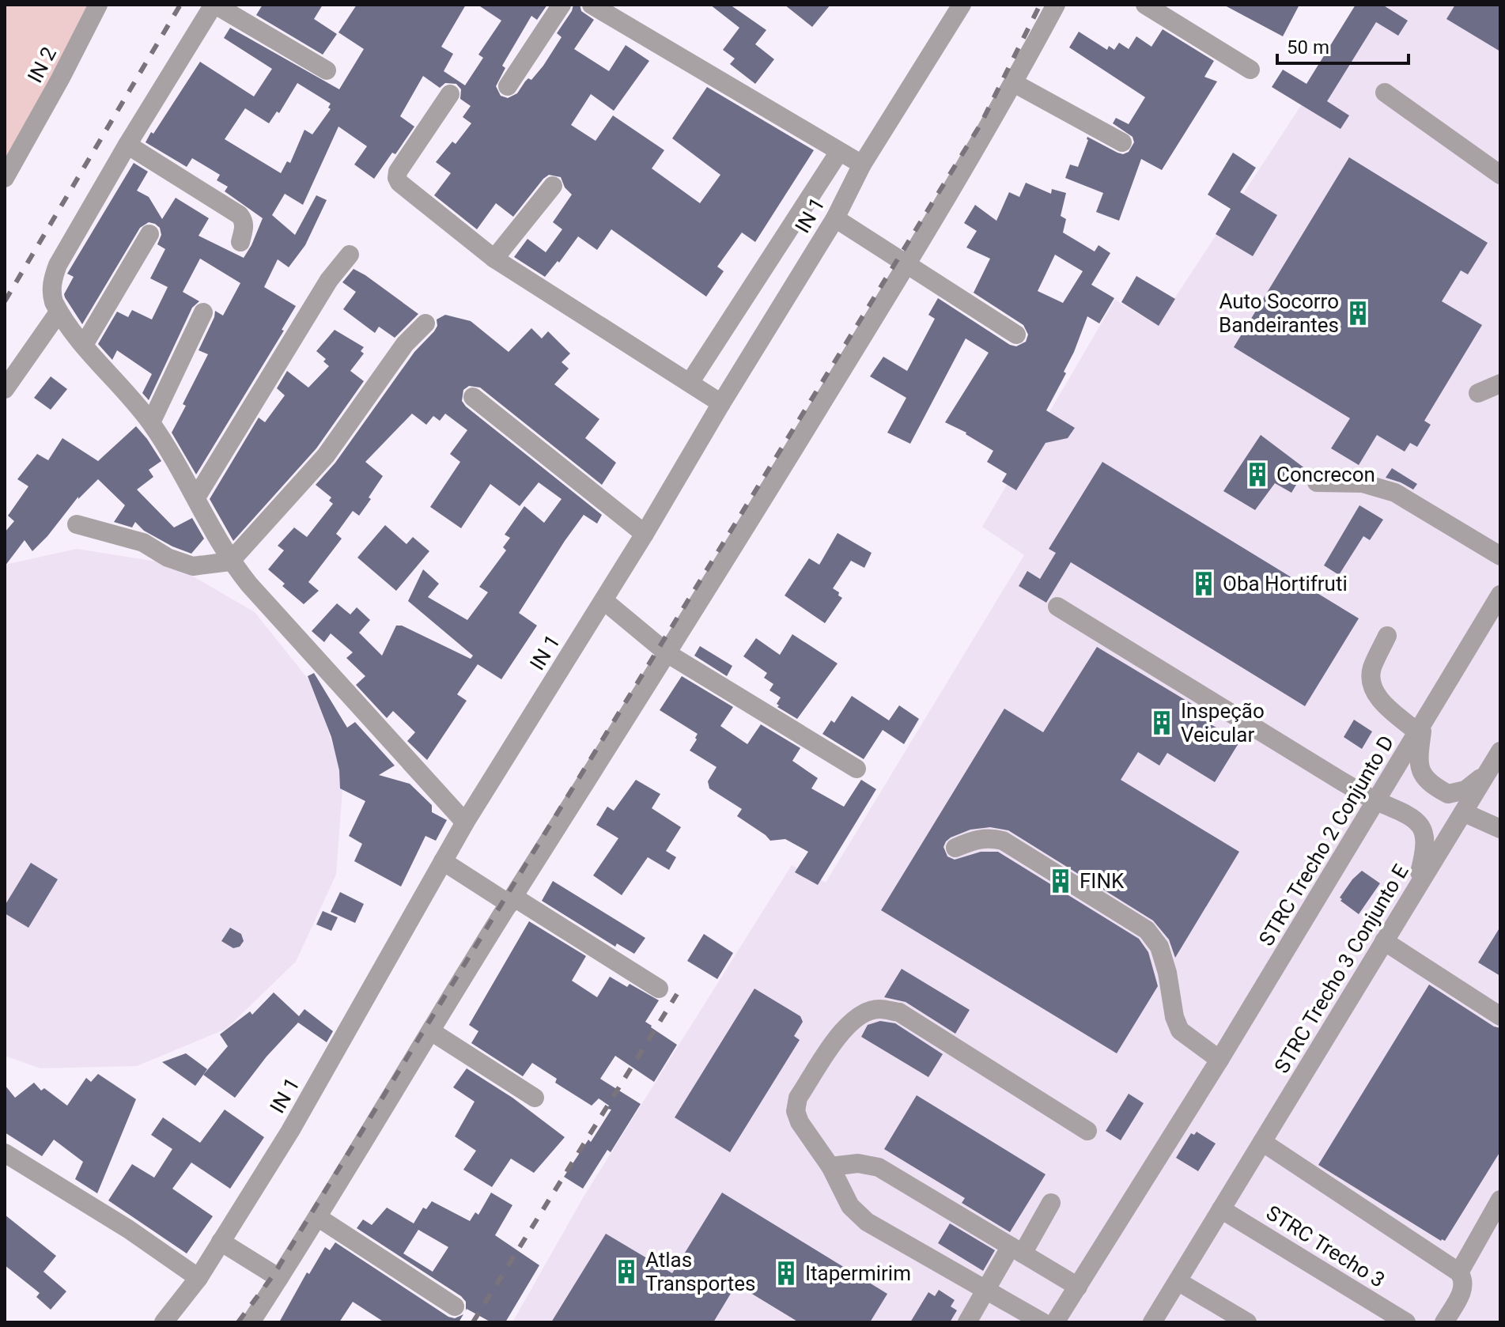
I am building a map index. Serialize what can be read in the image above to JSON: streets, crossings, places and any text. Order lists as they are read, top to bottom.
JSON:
{
  "streets": {
    "street": [
      "IN 2",
      "IN 1",
      "STRC Trecho 2 Conjunto D",
      "STRC Trecho 3 Conjunto E",
      "STRC Trecho 3"
    ]
  },
  "crossings": [
    ["STRC Trecho 3 Conjunto E", "STRC Trecho 3"]
  ],
  "places": {
    "building": [
      "Auto Socorro Bandeirantes",
      "Concrecon",
      "Oba Hortifruti",
      "Inspeção Veicular",
      "FINK",
      "Atlas Transportes",
      "Itapermirim"
    ]
  },
  "scale_bar": "50 m"
}
